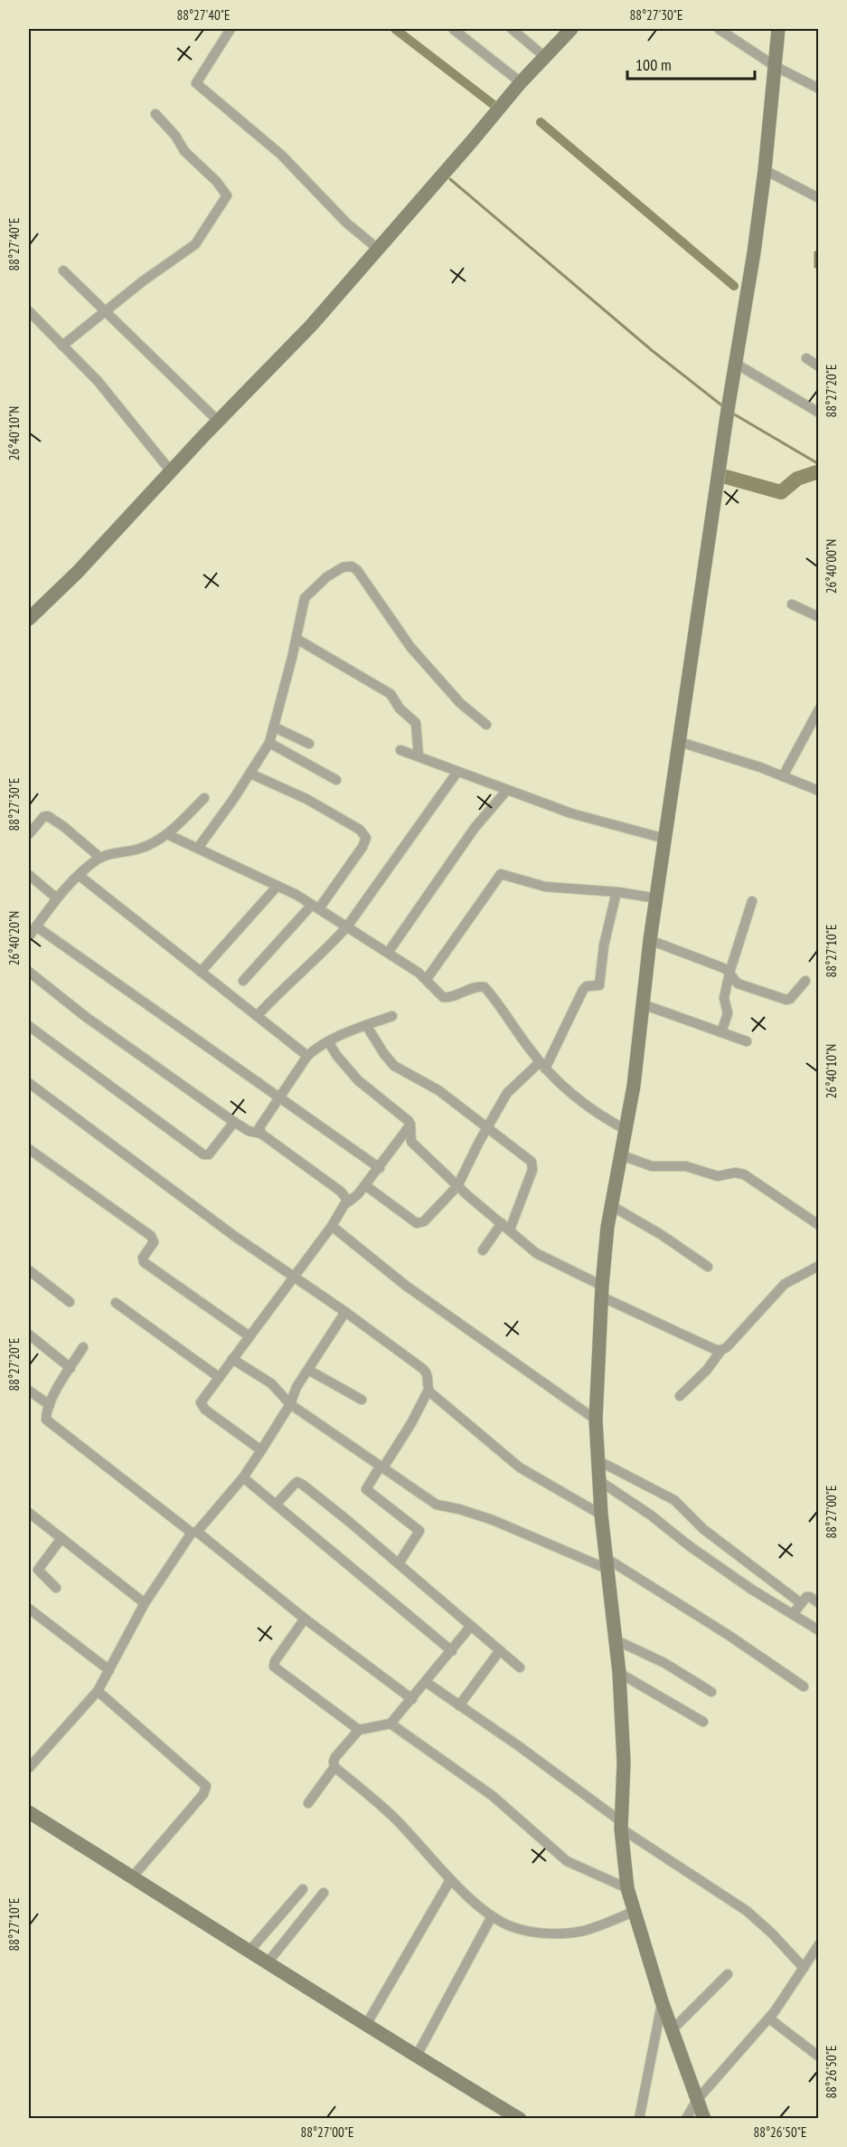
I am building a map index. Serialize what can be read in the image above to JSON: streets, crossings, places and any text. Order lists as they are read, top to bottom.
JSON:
{
  "scale_bar": "100 m",
  "coordinates": [
    "88°27'40\"E",
    "88°27'30\"E",
    "88°27'20\"E",
    "26°40'10\"N",
    "26°40'00\"N",
    "26°40'20\"N",
    "88°27'10\"E",
    "88°27'00\"E",
    "88°26'50\"E"
  ]
}
